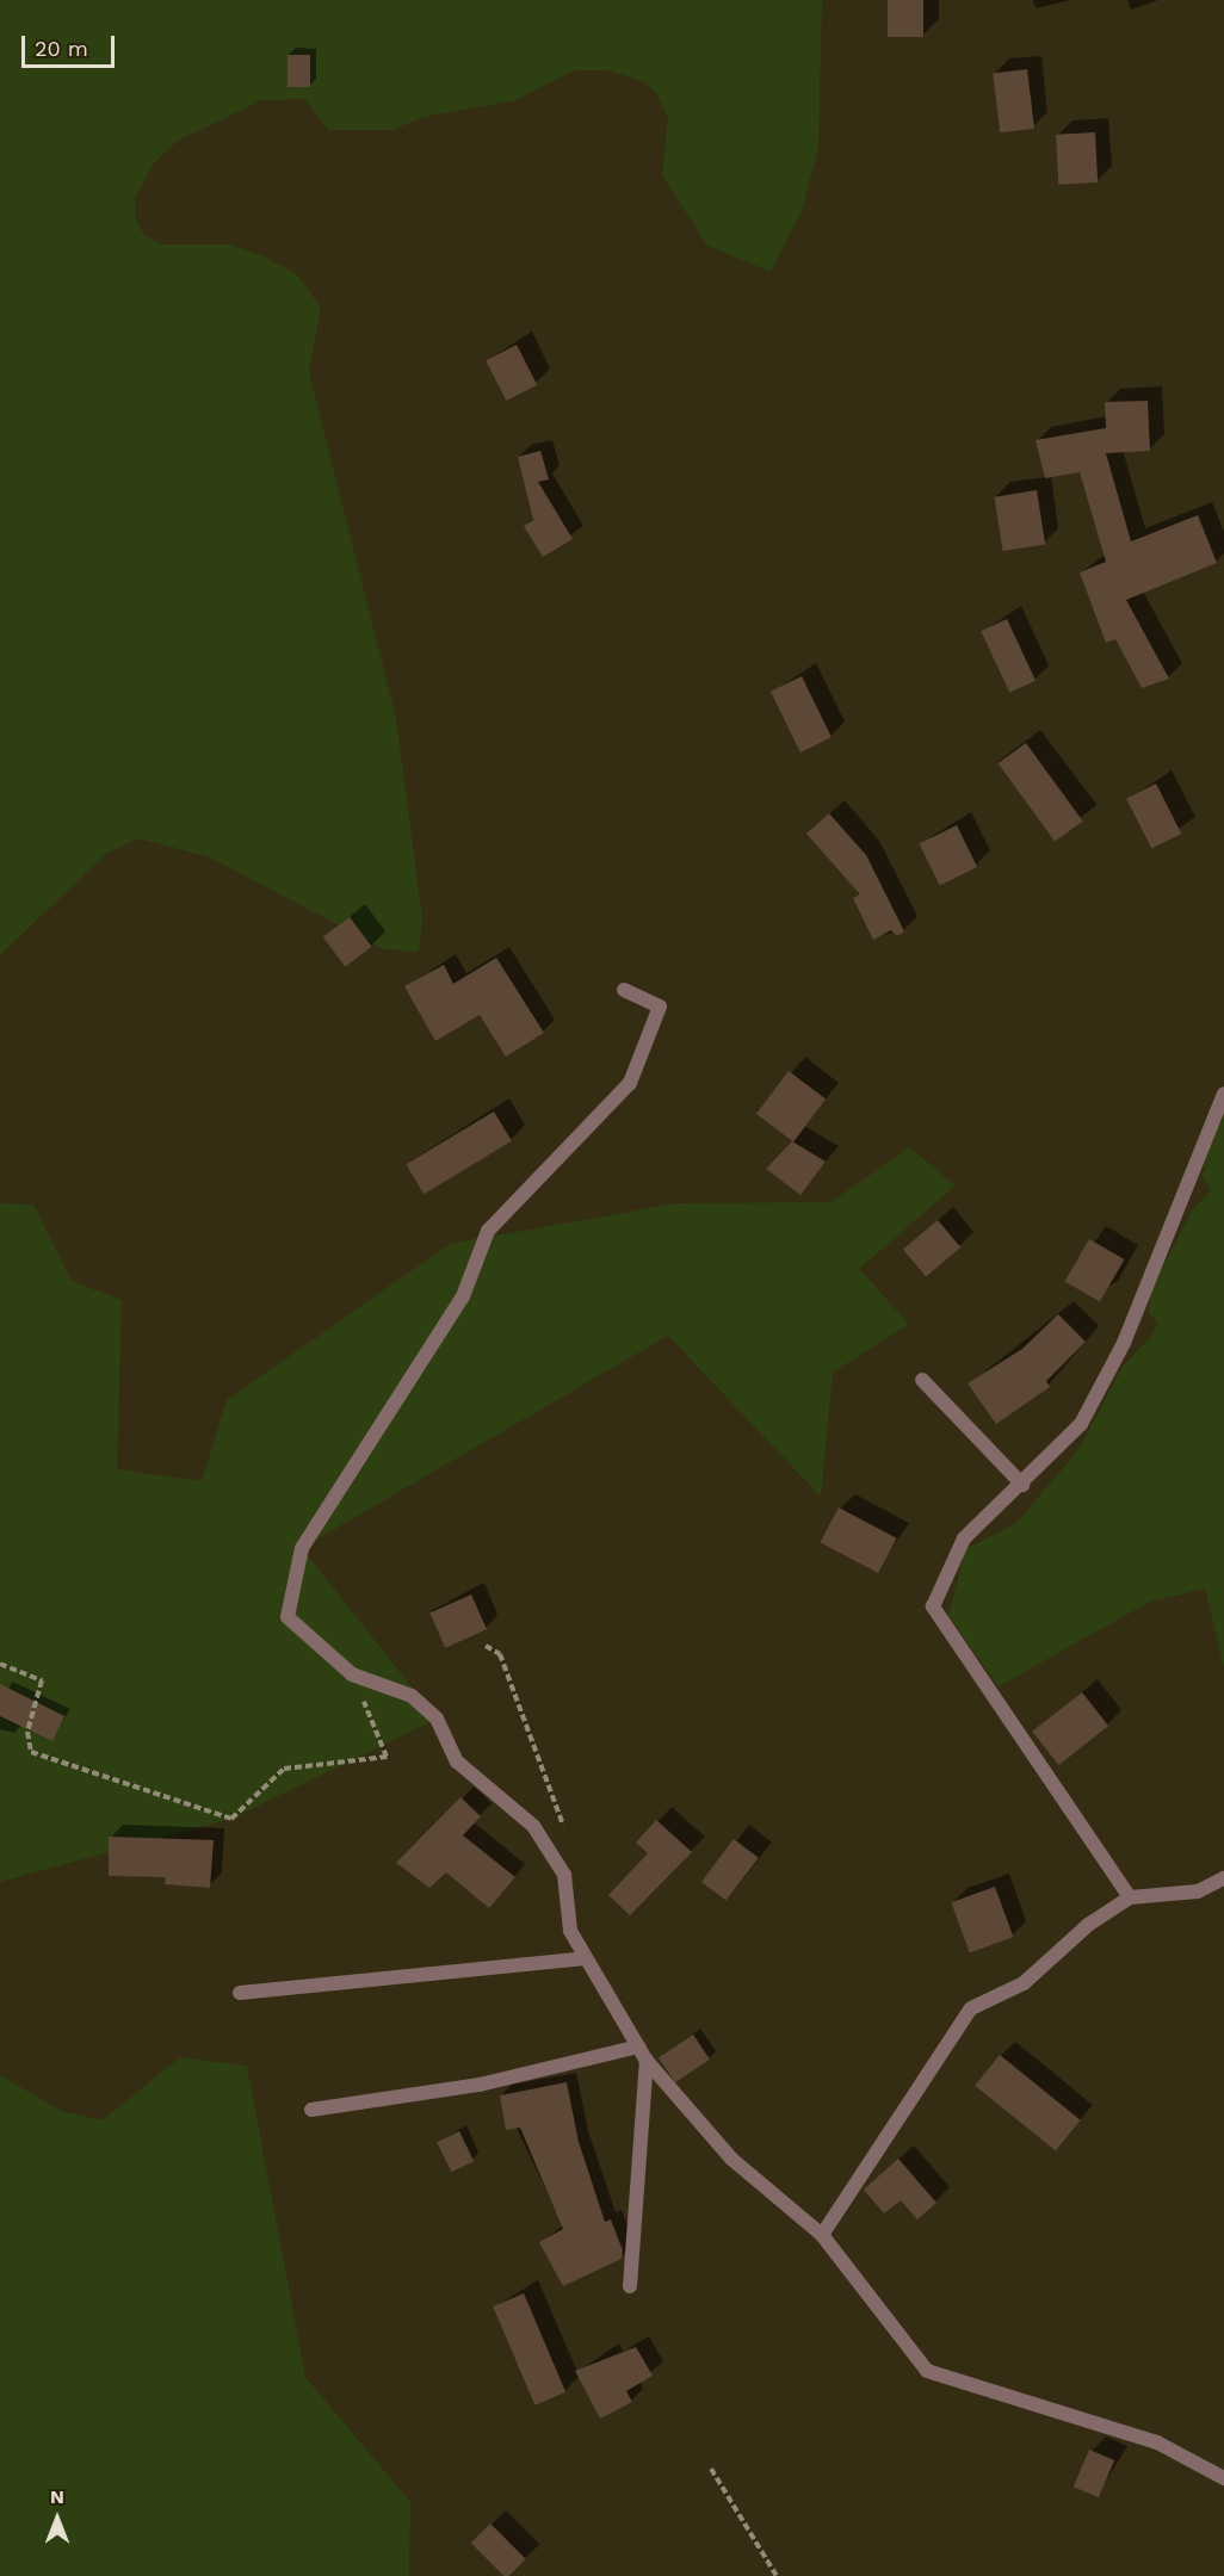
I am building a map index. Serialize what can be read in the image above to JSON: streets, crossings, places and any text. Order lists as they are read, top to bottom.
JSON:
{
  "scale_bar": "20 m",
  "north": "top"
}
